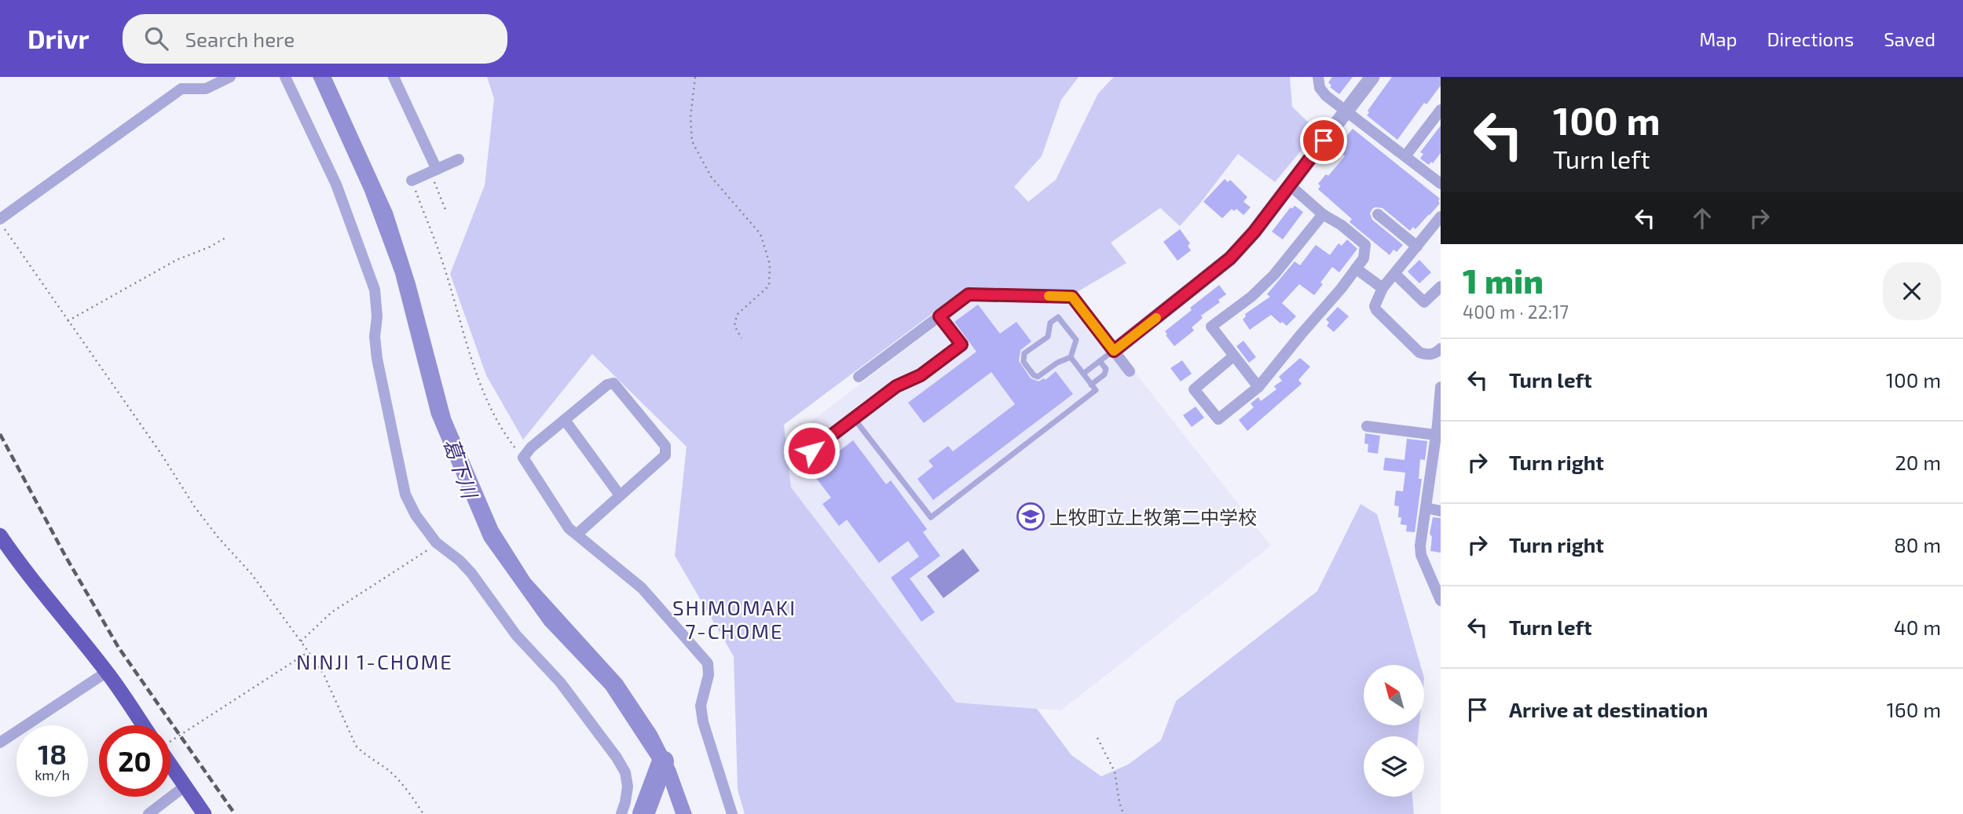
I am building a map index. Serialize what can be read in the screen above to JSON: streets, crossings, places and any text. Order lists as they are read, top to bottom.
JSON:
{
  "districts": ["SHIMOMAKI 7-CHOME", "NINJI 1-CHOME"],
  "water": ["葛下川"],
  "places": {
    "school or university": ["上牧町立上牧第二中学校"]
  },
  "north": "top left",
  "page": {
    "header": "Drivr",
    "search": "Search here",
    "nav": ["Map", "Directions", "Saved"],
    "turn": ["100 m", "Turn left"],
    "heading": ["1 min", "400 m · 22:17"],
    "list": [
      {
        "name": "Turn left",
        "value": "100 m"
      },
      {
        "name": "Turn right",
        "value": "20 m"
      },
      {
        "name": "Turn right",
        "value": "80 m"
      },
      {
        "name": "Turn left",
        "value": "40 m"
      },
      {
        "name": "Arrive at destination",
        "value": "160 m"
      }
    ],
    "speed": "18 km/h",
    "limit": "20"
  }
}
